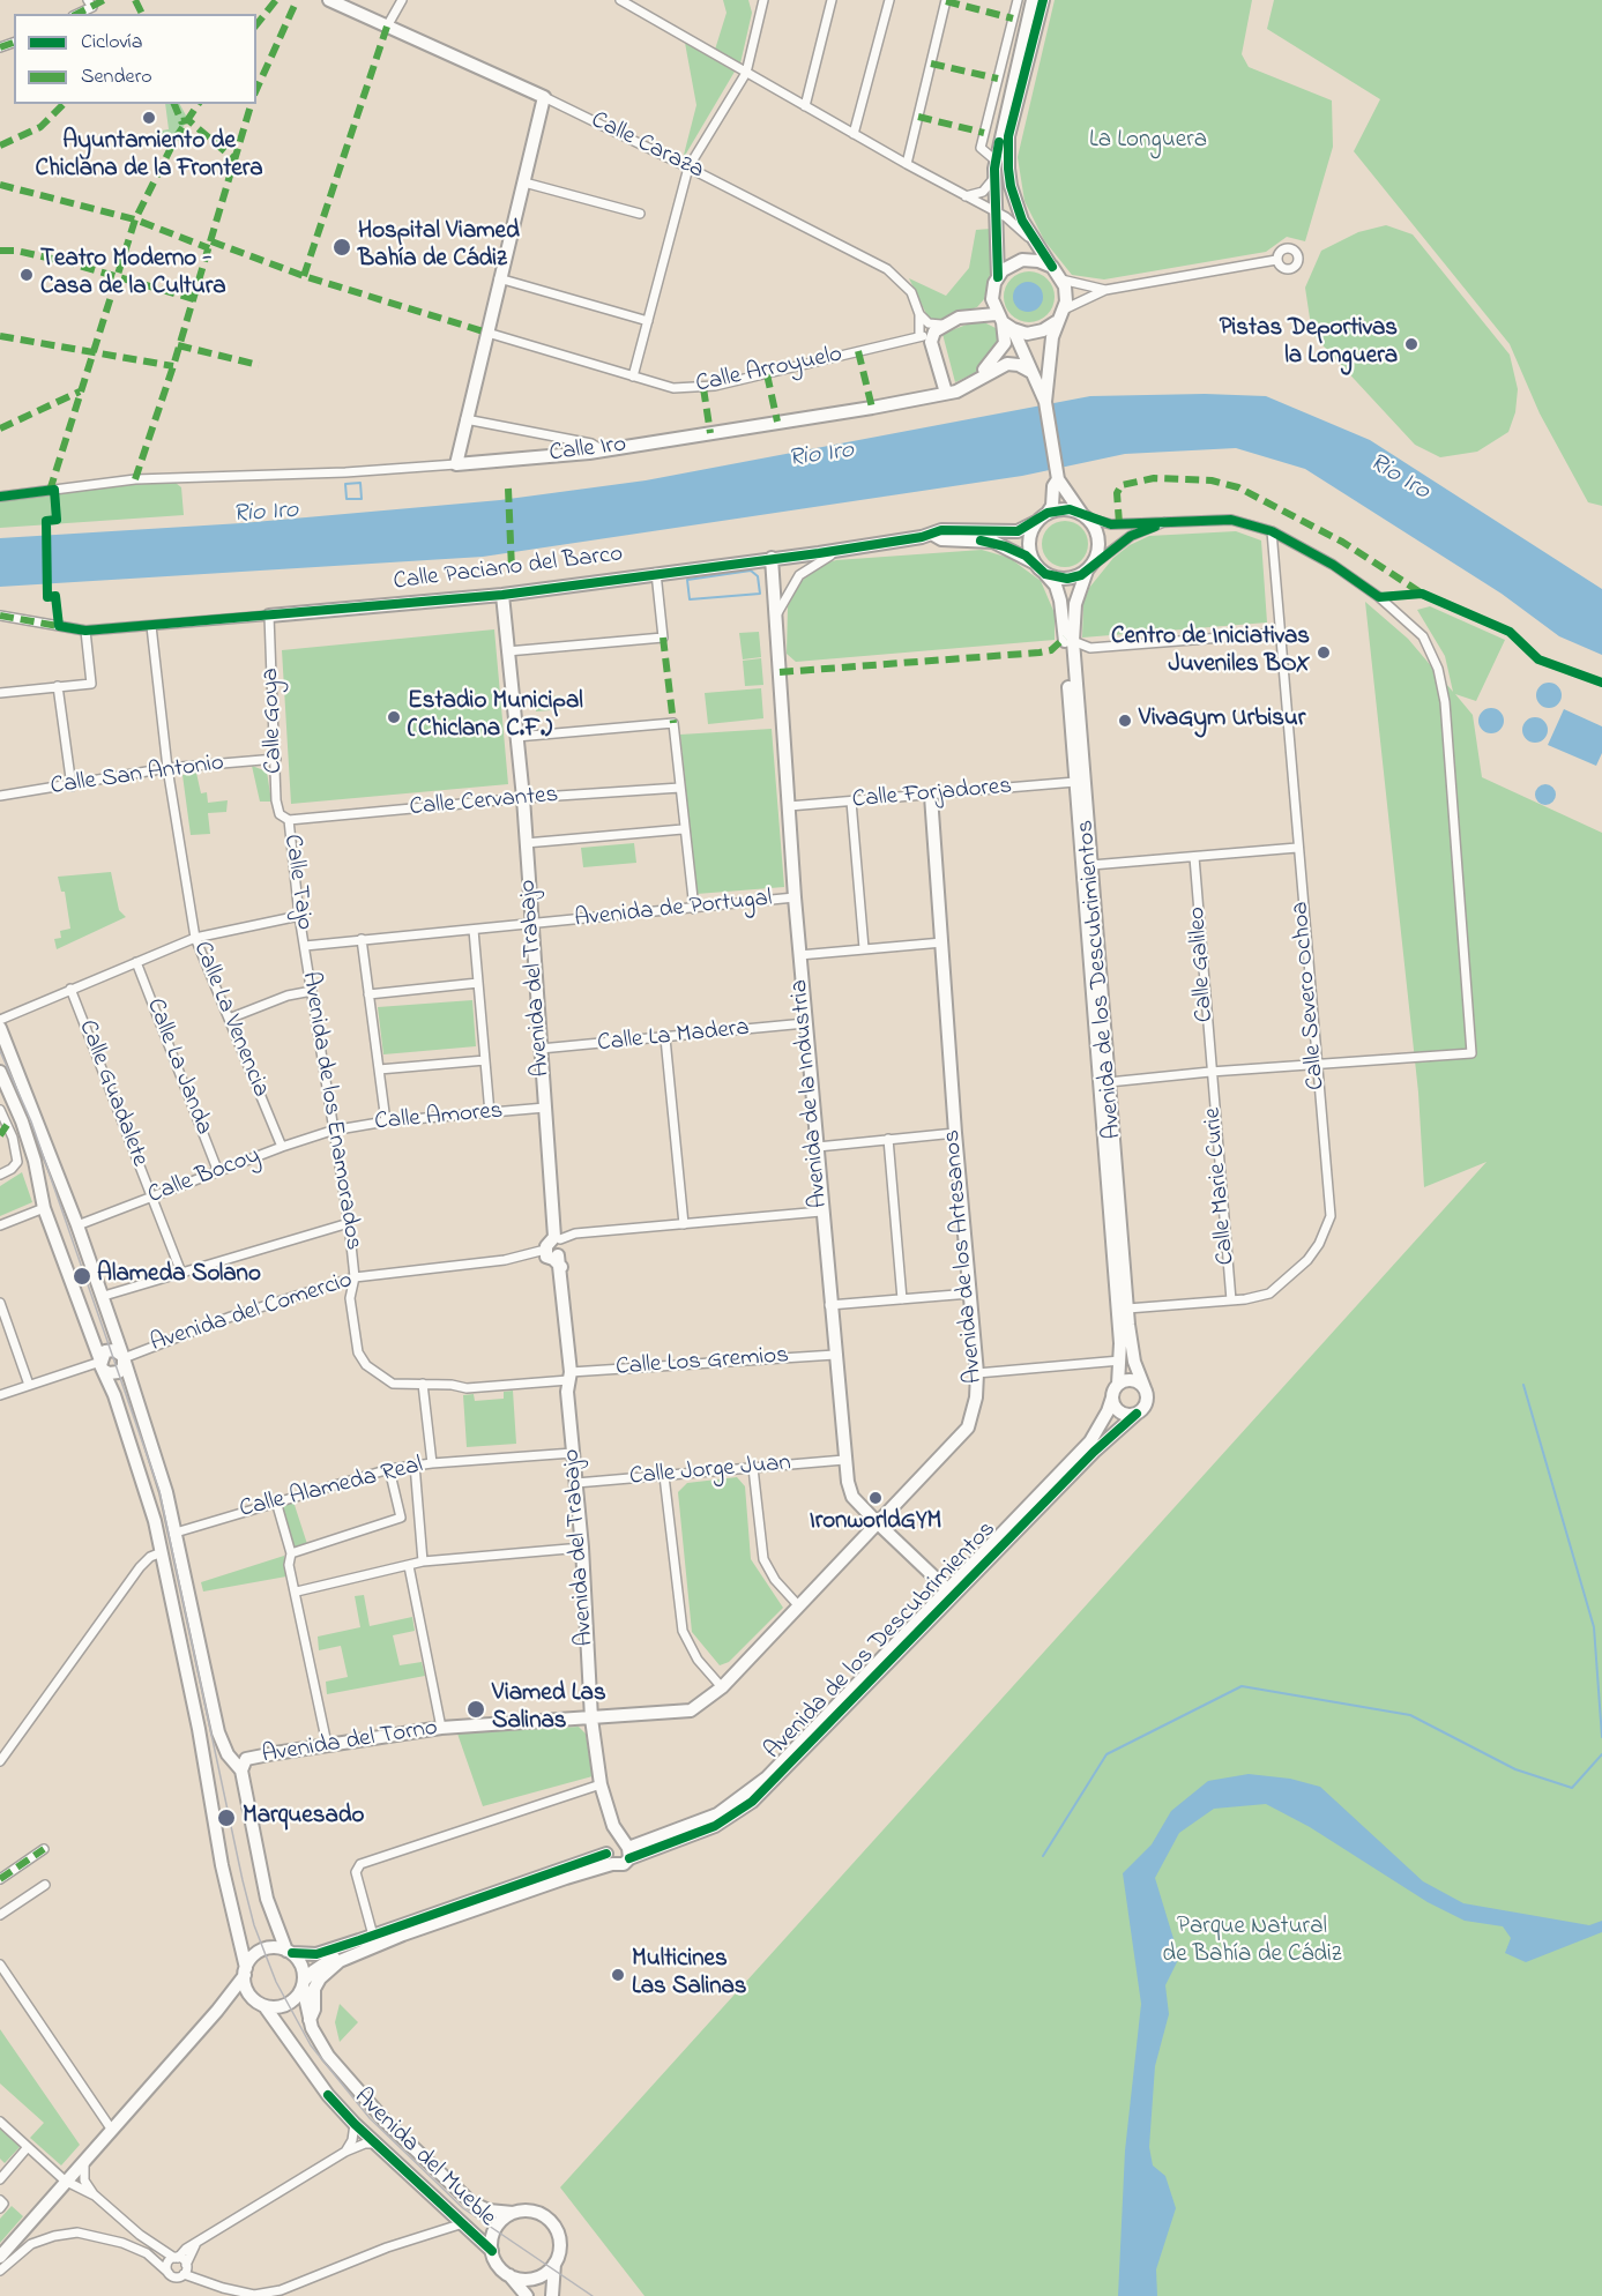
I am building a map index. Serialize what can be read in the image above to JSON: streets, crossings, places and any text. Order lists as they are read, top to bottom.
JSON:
{
  "streets": {
    "main road": [
      "Calle Caraza",
      "Calle Iro",
      "Calle Paciano del Barco",
      "Avenida del Trabajo",
      "Avenida de los Descubrimientos",
      "Avenida de la Industria",
      "Avenida de los Artesanos",
      "Avenida del Torno",
      "Avenida del Mueble"
    ],
    "street": [
      "Calle Arroyuelo",
      "Calle Goya",
      "Calle San Antonio",
      "Calle Forjadores",
      "Calle Cervantes",
      "Calle Tajo",
      "Avenida de Portugal",
      "Calle Galileo",
      "Calle Severo Ochoa",
      "Calle La Venencia",
      "Calle La Madera",
      "Calle La Janda",
      "Calle Guadalete",
      "Avenida de los Enamorados",
      "Calle Amores",
      "Calle Bocoy",
      "Calle Marie Curie",
      "Avenida del Comercio",
      "Calle Los Gremios",
      "Calle Jorge Juan",
      "Calle Alameda Real"
    ]
  },
  "crossings": [
    ["Calle Caraza", "Calle Arroyuelo"],
    ["Calle Paciano del Barco", "Calle Goya"],
    ["Calle Paciano del Barco", "Avenida del Trabajo"],
    ["Calle Paciano del Barco", "Avenida de los Descubrimientos"],
    ["Calle Paciano del Barco", "Calle La Venencia"],
    ["Calle Paciano del Barco", "Avenida de la Industria"],
    ["Calle Goya", "Calle San Antonio"],
    ["Calle Goya", "Calle Cervantes"],
    ["Calle Goya", "Calle Tajo"],
    ["Calle San Antonio", "Calle La Venencia"],
    ["Calle Forjadores", "Avenida de los Descubrimientos"],
    ["Calle Forjadores", "Avenida de la Industria"],
    ["Calle Forjadores", "Avenida de los Artesanos"],
    ["Calle Cervantes", "Calle Tajo"],
    ["Calle Cervantes", "Avenida del Trabajo"],
    ["Calle Tajo", "Avenida de Portugal"],
    ["Calle Tajo", "Avenida de los Enamorados"],
    ["Avenida de Portugal", "Avenida del Trabajo"],
    ["Avenida de Portugal", "Avenida de la Industria"],
    ["Avenida de Portugal", "Avenida de los Enamorados"],
    ["Calle Galileo", "Calle Marie Curie"],
    ["Avenida del Trabajo", "Calle La Madera"],
    ["Avenida del Trabajo", "Calle Amores"],
    ["Avenida del Trabajo", "Avenida de los Artesanos"],
    ["Avenida del Trabajo", "Avenida del Comercio"],
    ["Avenida del Trabajo", "Calle Los Gremios"],
    ["Avenida del Trabajo", "Calle Jorge Juan"],
    ["Avenida del Trabajo", "Calle Alameda Real"],
    ["Avenida del Trabajo", "Avenida del Torno"],
    ["Avenida de los Descubrimientos", "Calle Severo Ochoa"],
    ["Avenida de los Descubrimientos", "Avenida de la Industria"],
    ["Calle Severo Ochoa", "Calle Marie Curie"],
    ["Calle La Venencia", "Calle Bocoy"],
    ["Calle La Madera", "Avenida de la Industria"],
    ["Calle La Janda", "Calle Bocoy"],
    ["Calle Guadalete", "Calle Bocoy"],
    ["Avenida de la Industria", "Avenida de los Artesanos"],
    ["Avenida de la Industria", "Calle Los Gremios"],
    ["Avenida de la Industria", "Calle Jorge Juan"],
    ["Avenida de los Enamorados", "Calle Amores"],
    ["Avenida de los Enamorados", "Calle Bocoy"],
    ["Avenida de los Enamorados", "Avenida del Comercio"],
    ["Avenida de los Enamorados", "Calle Los Gremios"],
    ["Calle Amores", "Calle Bocoy"],
    ["Avenida de los Artesanos", "Avenida del Torno"]
  ],
  "water": ["Rio Iro"],
  "parks": ["La Longuera", "Parque Natural de Bahía de Cádiz"],
  "places": [
    "Ayuntamiento de Chiclana de la Frontera",
    "Hospital Viamed Bahía de Cádiz",
    "Teatro Moderno - Casa de la Cultura",
    "Pistas Deportivas la Longuera",
    "Centro de Iniciativas Juveniles BOX",
    "Estadio Municipal (Chiclana C.F.)",
    "VivaGym Urbisur",
    "Alameda Solano",
    "IronworldGYM",
    "Viamed Las Salinas",
    "Marquesado",
    "Multicines Las Salinas"
  ],
  "legend": ["Ciclovía", "Sendero"]
}
